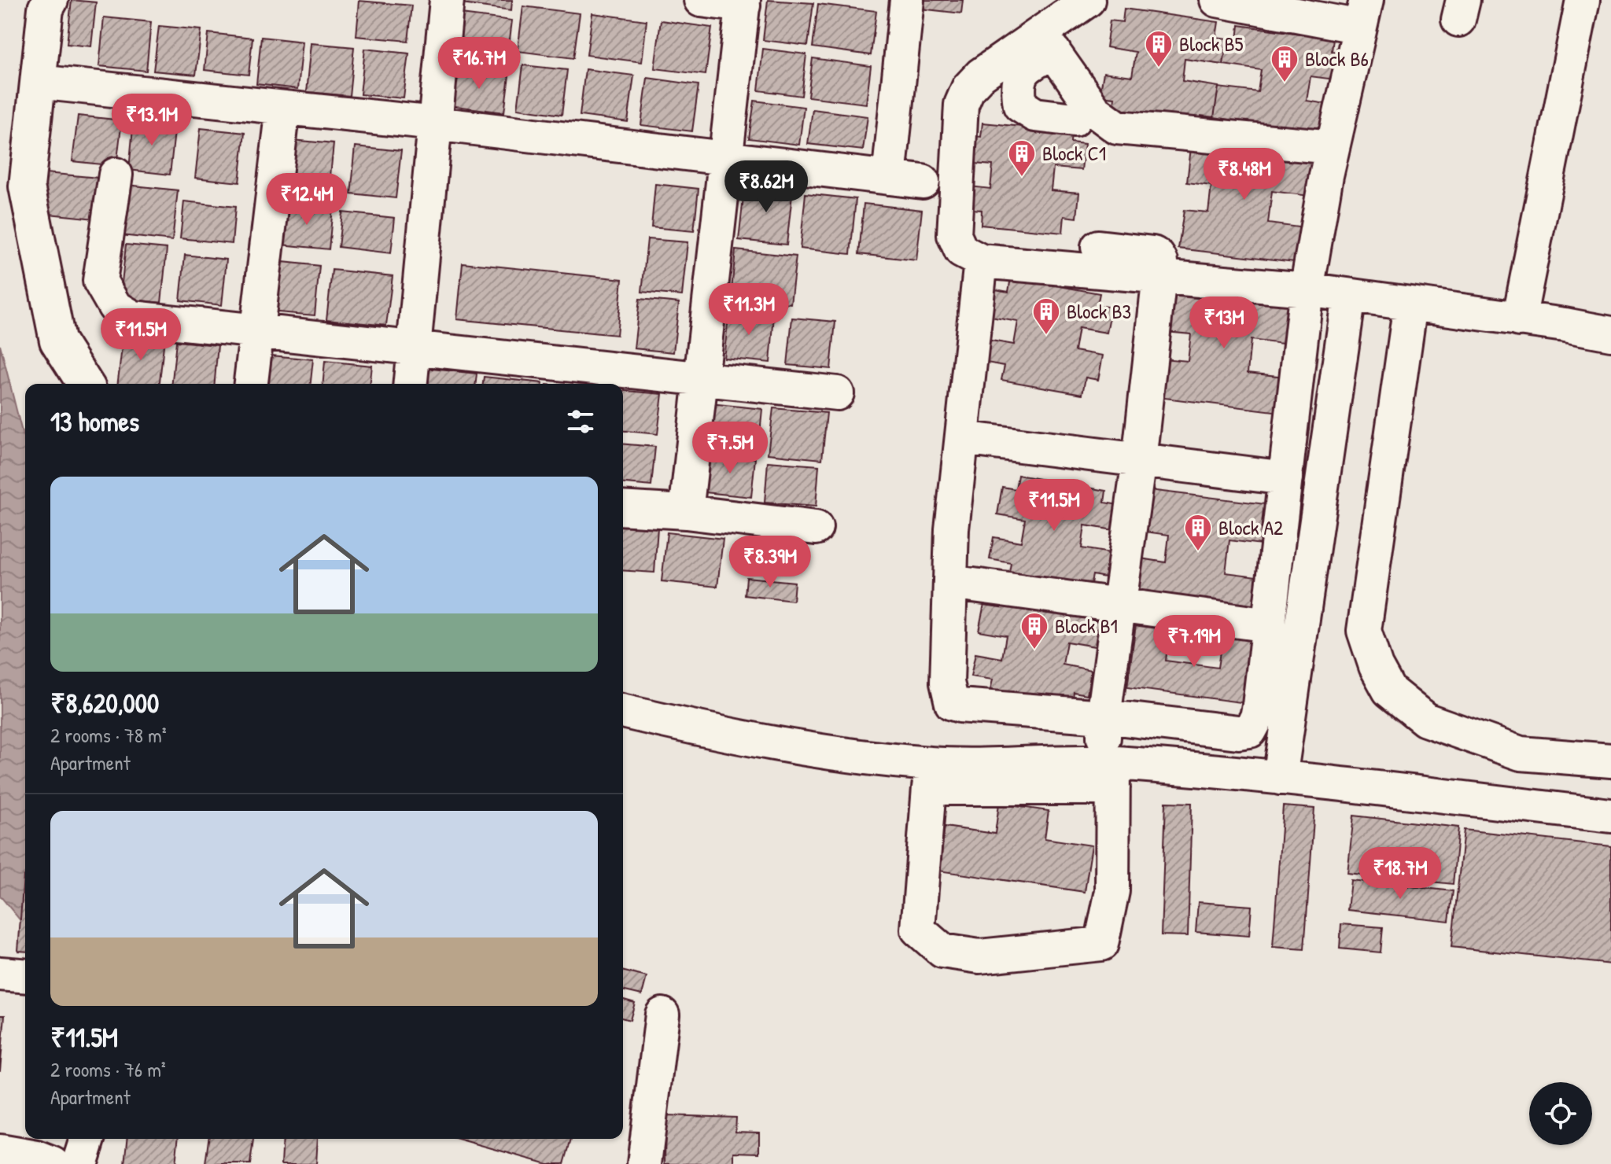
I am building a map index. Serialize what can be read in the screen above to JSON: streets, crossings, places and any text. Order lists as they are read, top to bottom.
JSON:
{
  "places": {
    "building": [
      "Block B5",
      "Block B6",
      "Block C1",
      "Block B3",
      "Block A2",
      "Block B1"
    ]
  },
  "page": {
    "price": [
      "₹16.7M",
      "₹13.1M",
      "₹8.48M",
      "₹8.62M",
      "₹12.4M",
      "₹11.3M",
      "₹13M",
      "₹11.5M",
      "₹7.5M",
      "₹11.5M",
      "₹8.39M",
      "₹7.19M",
      "₹18.7M"
    ],
    "heading": "13 homes",
    "list": [
      {
        "name": "₹8,620,000",
        "note": "2 rooms · 78 m² · Apartment"
      },
      {
        "name": "₹11.5M",
        "note": "2 rooms · 76 m² · Apartment"
      }
    ]
  }
}
